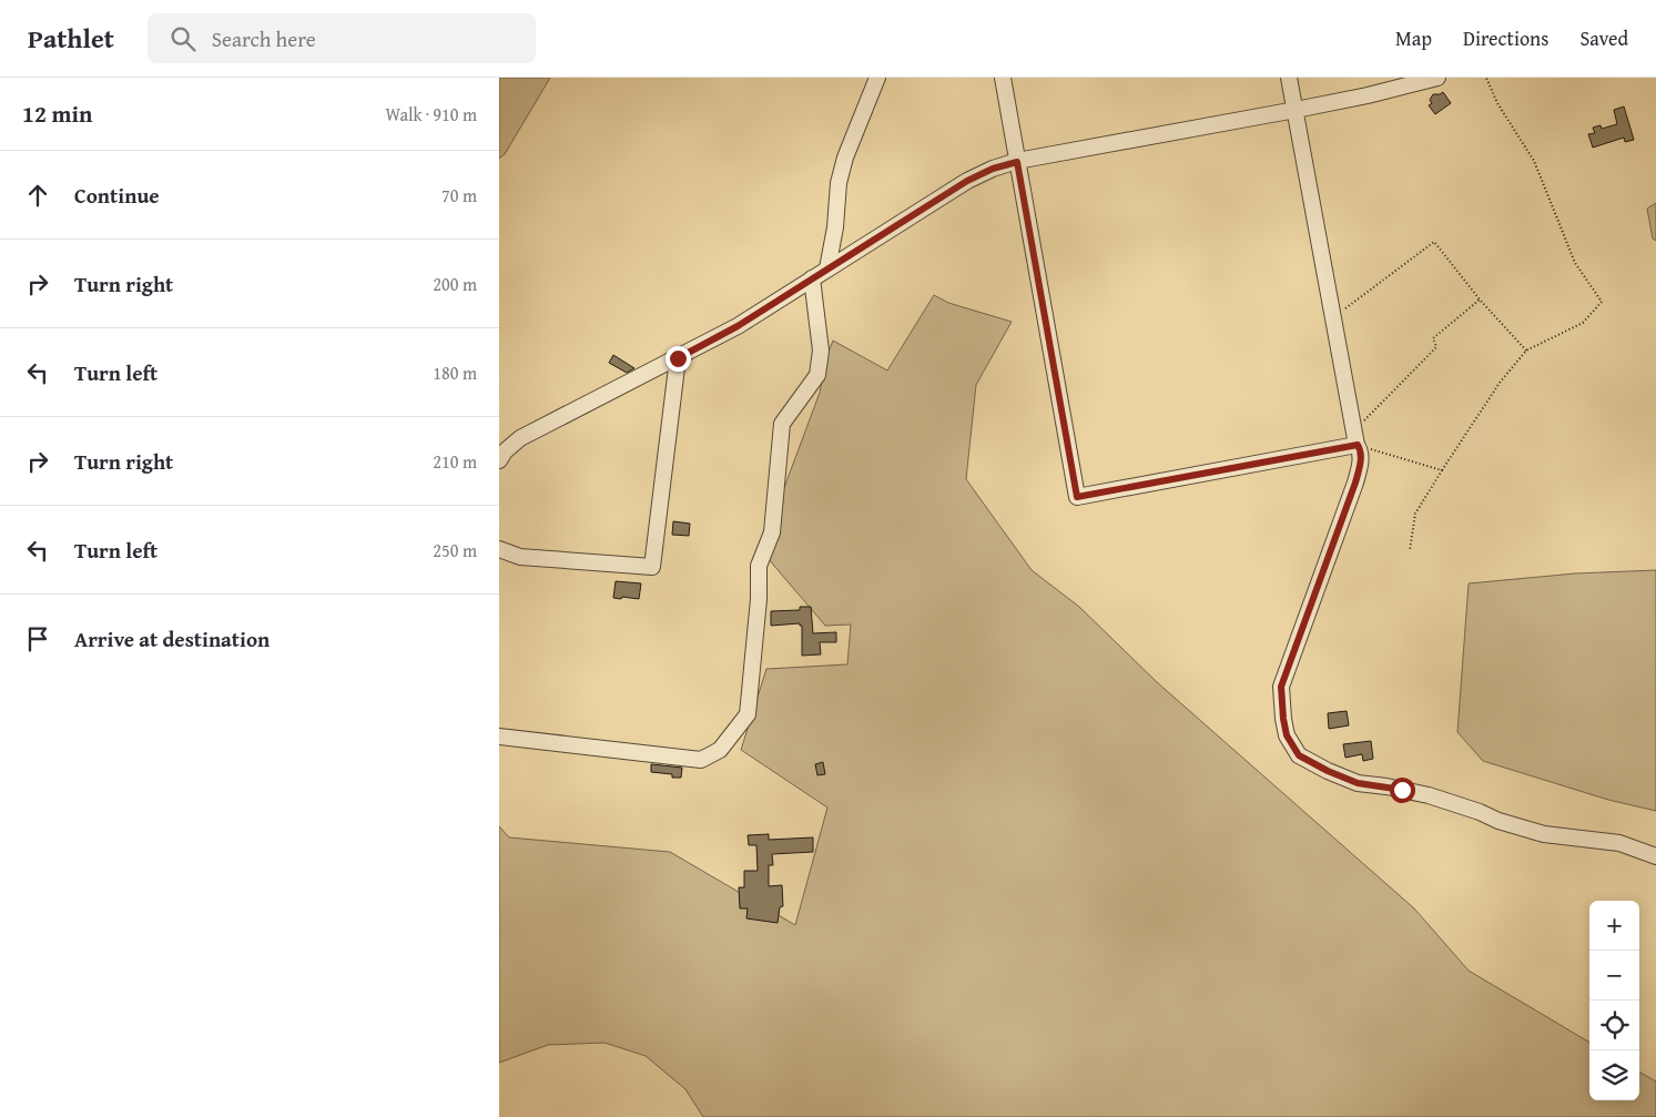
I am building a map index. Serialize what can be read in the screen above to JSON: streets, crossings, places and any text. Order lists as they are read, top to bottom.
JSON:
{
  "page": {
    "header": "Pathlet",
    "search": "Search here",
    "nav": ["Map", "Directions", "Saved"],
    "heading": ["12 min", "Walk · 910 m"],
    "list": [
      ["Continue", "70 m"],
      ["Turn right", "200 m"],
      ["Turn left", "180 m"],
      ["Turn right", "210 m"],
      ["Turn left", "250 m"],
      "Arrive at destination"
    ],
    "map_buttons": ["+", "−"]
  }
}
